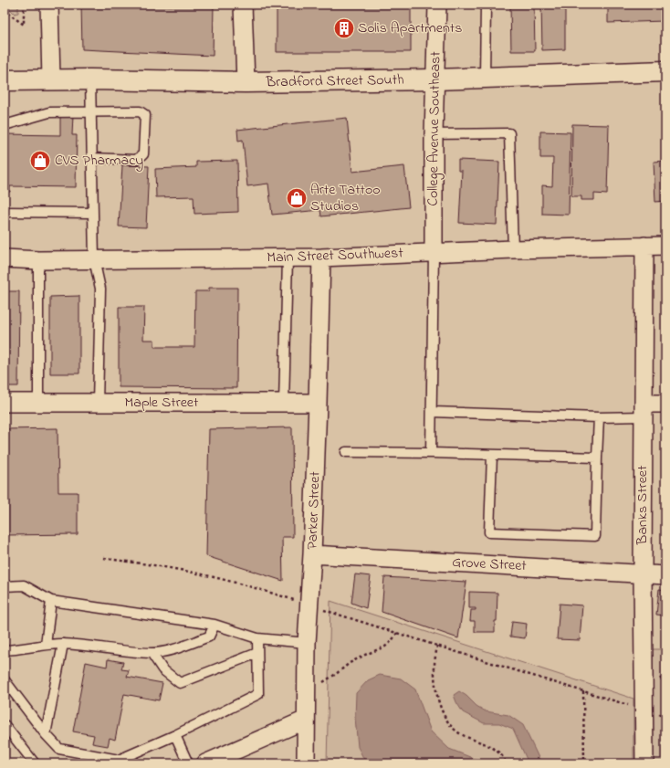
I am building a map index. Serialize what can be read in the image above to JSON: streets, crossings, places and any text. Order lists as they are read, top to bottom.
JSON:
{
  "streets": {
    "street": [
      "Bradford Street South",
      "College Avenue Southeast",
      "Main Street Southwest",
      "Maple Street",
      "Banks Street",
      "Parker Street",
      "Grove Street"
    ]
  },
  "crossings": [
    ["Bradford Street South", "College Avenue Southeast"],
    ["College Avenue Southeast", "Main Street Southwest"],
    ["Main Street Southwest", "Banks Street"],
    ["Main Street Southwest", "Parker Street"],
    ["Maple Street", "Parker Street"],
    ["Banks Street", "Grove Street"],
    ["Parker Street", "Grove Street"]
  ],
  "places": {
    "building": ["Solis Apartments"],
    "shop": ["CVS Pharmacy", "Arte Tattoo Studios"]
  }
}
